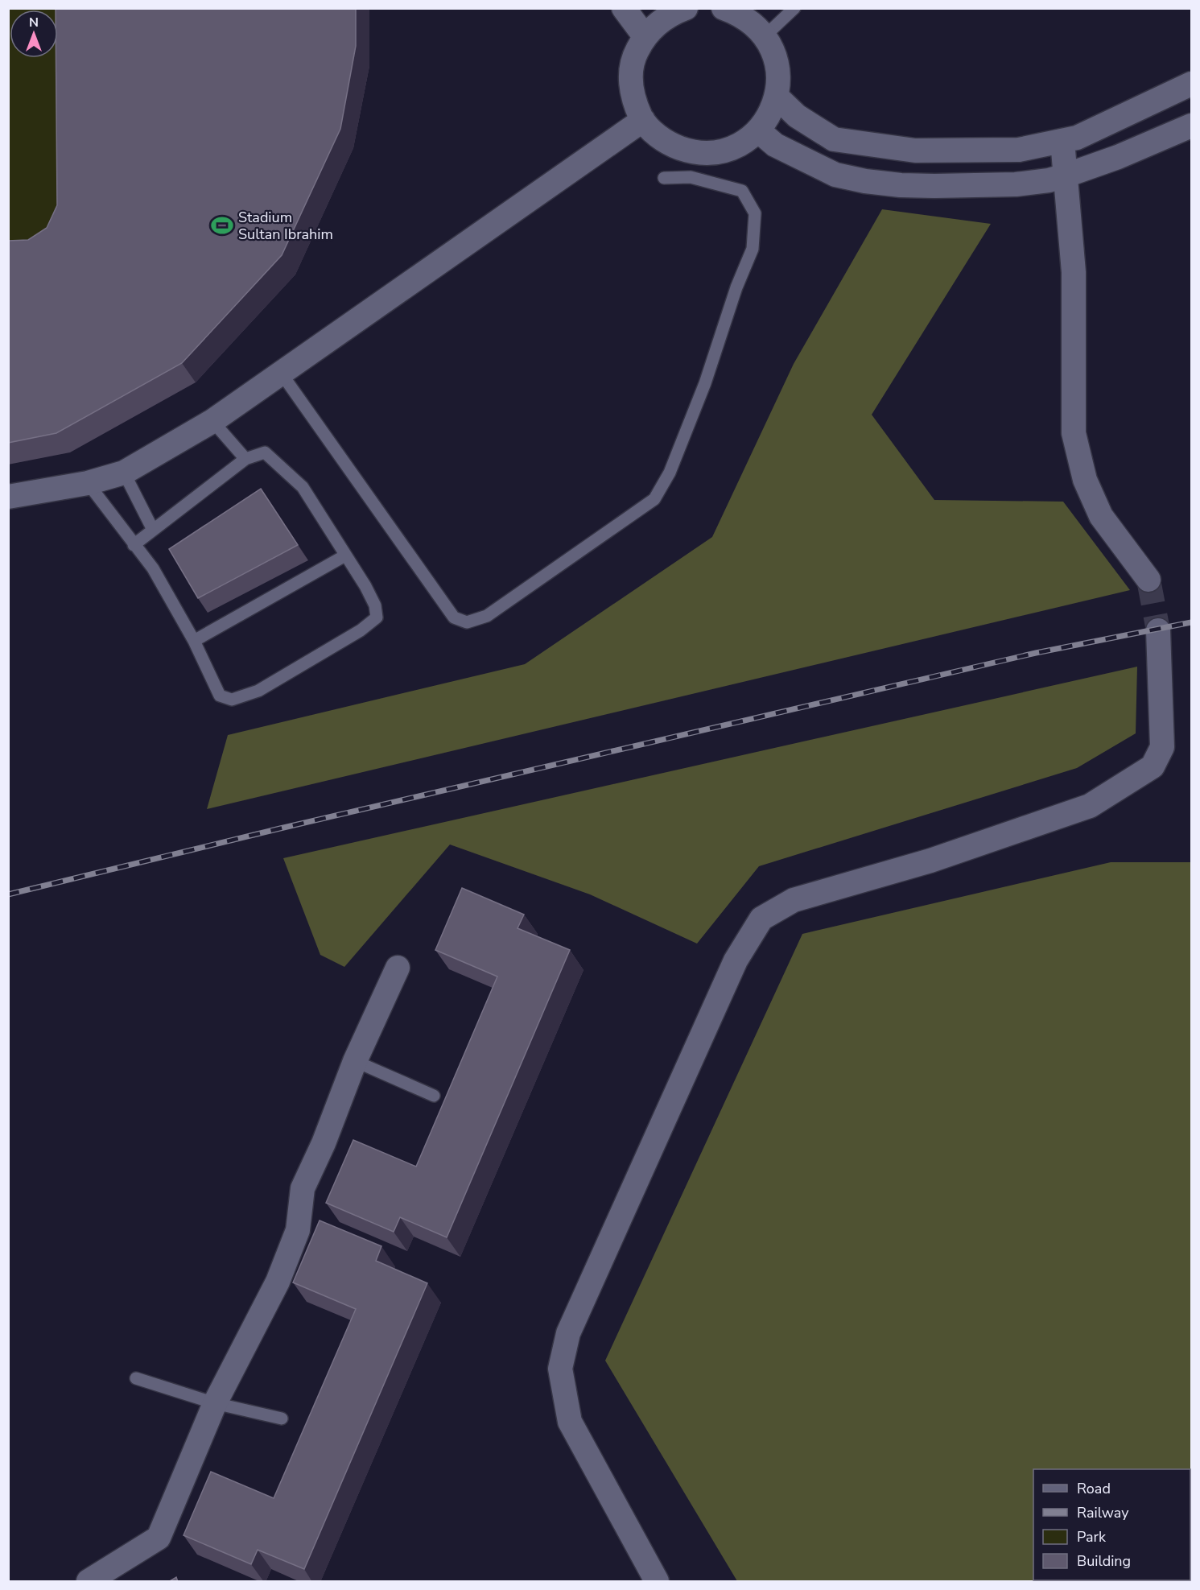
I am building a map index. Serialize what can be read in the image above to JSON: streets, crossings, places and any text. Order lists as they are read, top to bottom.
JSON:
{
  "places": {
    "sports": ["Stadium Sultan Ibrahim"]
  },
  "legend": [
    "Road",
    "Railway",
    "Park",
    "Building"
  ],
  "north": "top"
}
